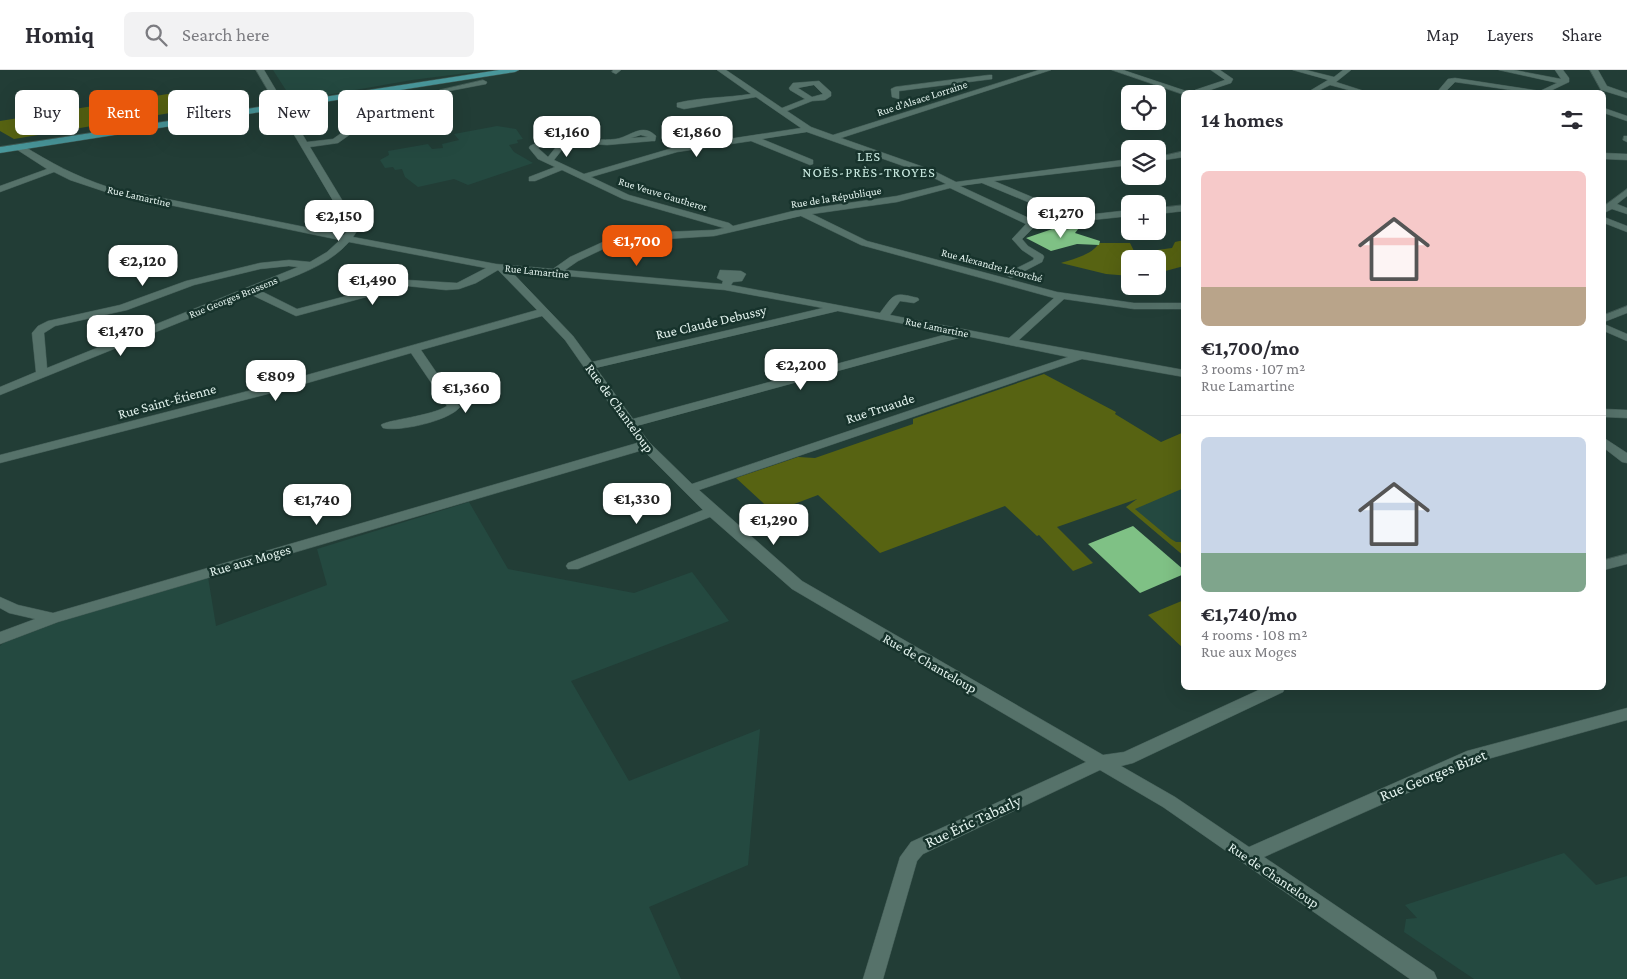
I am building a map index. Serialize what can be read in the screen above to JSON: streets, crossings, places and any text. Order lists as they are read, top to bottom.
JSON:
{
  "streets": {
    "street": [
      "Rue d'Alsace Lorraine",
      "Rue Veuve Gautherot",
      "Rue Lamartine",
      "Rue de la République",
      "Rue Alexandre Lécorché",
      "Rue Georges Brassens",
      "Rue Claude Debussy",
      "Rue Saint-Étienne",
      "Rue de Chanteloup",
      "Rue Truaude",
      "Rue aux Moges",
      "Rue Georges Bizet",
      "Rue Éric Tabarly"
    ]
  },
  "crossings": [
    ["Rue Veuve Gautherot", "Rue de la République"],
    ["Rue Lamartine", "Rue de la République"],
    ["Rue Lamartine", "Rue Georges Brassens"],
    ["Rue Lamartine", "Rue Claude Debussy"],
    ["Rue Lamartine", "Rue de Chanteloup"],
    ["Rue Lamartine", "Rue Truaude"],
    ["Rue de la République", "Rue Alexandre Lécorché"],
    ["Rue Claude Debussy", "Rue de Chanteloup"],
    ["Rue Saint-Étienne", "Rue de Chanteloup"],
    ["Rue de Chanteloup", "Rue Truaude"],
    ["Rue de Chanteloup", "Rue aux Moges"],
    ["Rue de Chanteloup", "Rue Georges Bizet"],
    ["Rue de Chanteloup", "Rue Éric Tabarly"]
  ],
  "districts": ["LES NOËS-PRÈS-TROYES"],
  "page": {
    "header": "Homiq",
    "search": "Search here",
    "nav": ["Map", "Layers", "Share"],
    "map_buttons": ["+", "−"],
    "chip": [
      "Buy",
      "Rent",
      "Filters",
      "New",
      "Apartment"
    ],
    "heading": "14 homes",
    "price": [
      "€1,160",
      "€1,860",
      "€1,270",
      "€2,150",
      "€1,700",
      "€2,120",
      "€1,490",
      "€1,470",
      "€2,200",
      "€809",
      "€1,360",
      "€1,330",
      "€1,740",
      "€1,290"
    ],
    "list": [
      {
        "name": "€1,700/mo",
        "note": "3 rooms · 107 m² · Rue Lamartine"
      },
      {
        "name": "€1,740/mo",
        "note": "4 rooms · 108 m² · Rue aux Moges"
      }
    ]
  }
}
